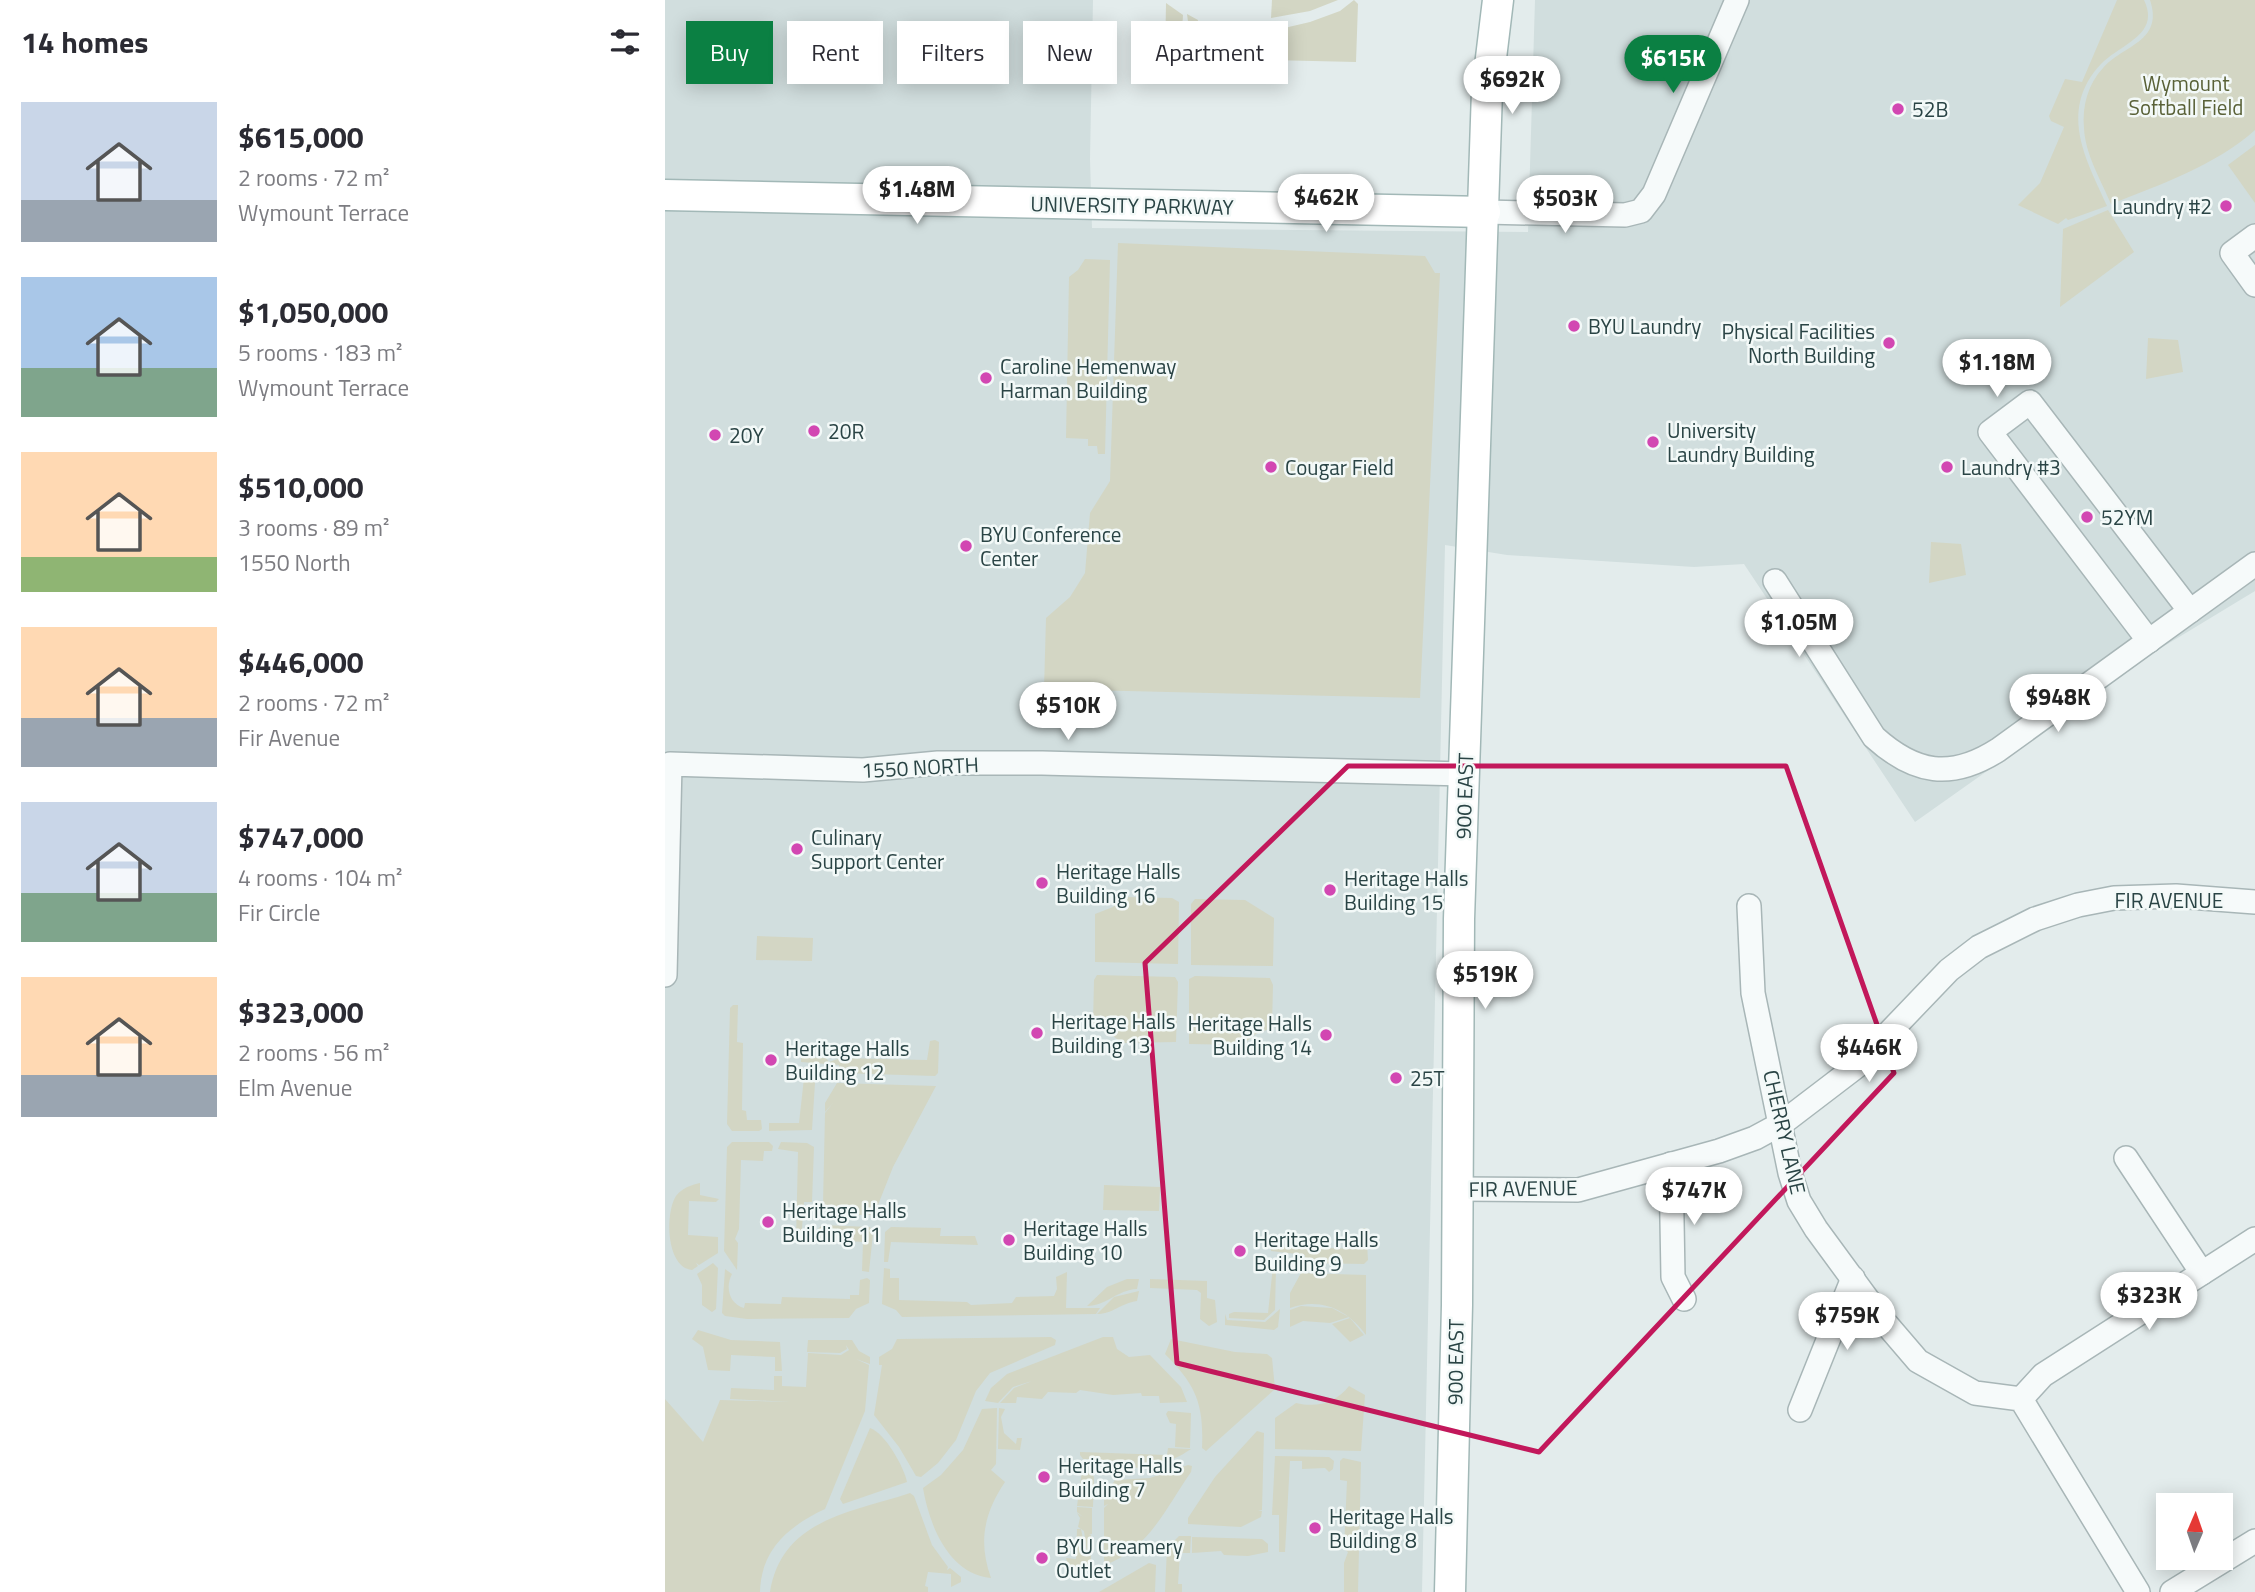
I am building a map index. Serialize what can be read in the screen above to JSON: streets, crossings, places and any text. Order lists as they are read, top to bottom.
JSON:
{
  "streets": {
    "main road": ["UNIVERSITY PARKWAY", "900 EAST"],
    "street": ["1550 NORTH", "FIR AVENUE", "CHERRY LANE"]
  },
  "crossings": [
    ["UNIVERSITY PARKWAY", "900 EAST"],
    ["1550 NORTH", "900 EAST"],
    ["900 EAST", "FIR AVENUE"],
    ["FIR AVENUE", "CHERRY LANE"]
  ],
  "parks": ["Wymount Softball Field"],
  "places": [
    "52B",
    "Laundry #2",
    "BYU Laundry",
    "Physical Facilities North Building",
    "Caroline Hemenway Harman Building",
    "20R",
    "20Y",
    "University Laundry Building",
    "Cougar Field",
    "Laundry #3",
    "52YM",
    "BYU Conference Center",
    "Culinary Support Center",
    "Heritage Halls Building 16",
    "Heritage Halls Building 15",
    "Heritage Halls Building 13",
    "Heritage Halls Building 14",
    "Heritage Halls Building 12",
    "25T",
    "Heritage Halls Building 11",
    "Heritage Halls Building 10",
    "Heritage Halls Building 9",
    "Heritage Halls Building 7",
    "Heritage Halls Building 8",
    "BYU Creamery Outlet"
  ],
  "north": "top",
  "page": {
    "heading": "14 homes",
    "chip": [
      "Buy",
      "Rent",
      "Filters",
      "New",
      "Apartment"
    ],
    "price": [
      "$615K",
      "$692K",
      "$1.48M",
      "$462K",
      "$503K",
      "$1.18M",
      "$1.05M",
      "$948K",
      "$510K",
      "$519K",
      "$446K",
      "$747K",
      "$323K",
      "$759K"
    ],
    "list": [
      {
        "name": "$615,000",
        "note": "2 rooms · 72 m² · Wymount Terrace"
      },
      {
        "name": "$1,050,000",
        "note": "5 rooms · 183 m² · Wymount Terrace"
      },
      {
        "name": "$510,000",
        "note": "3 rooms · 89 m² · 1550 North"
      },
      {
        "name": "$446,000",
        "note": "2 rooms · 72 m² · Fir Avenue"
      },
      {
        "name": "$747,000",
        "note": "4 rooms · 104 m² · Fir Circle"
      },
      {
        "name": "$323,000",
        "note": "2 rooms · 56 m² · Elm Avenue"
      }
    ]
  }
}
